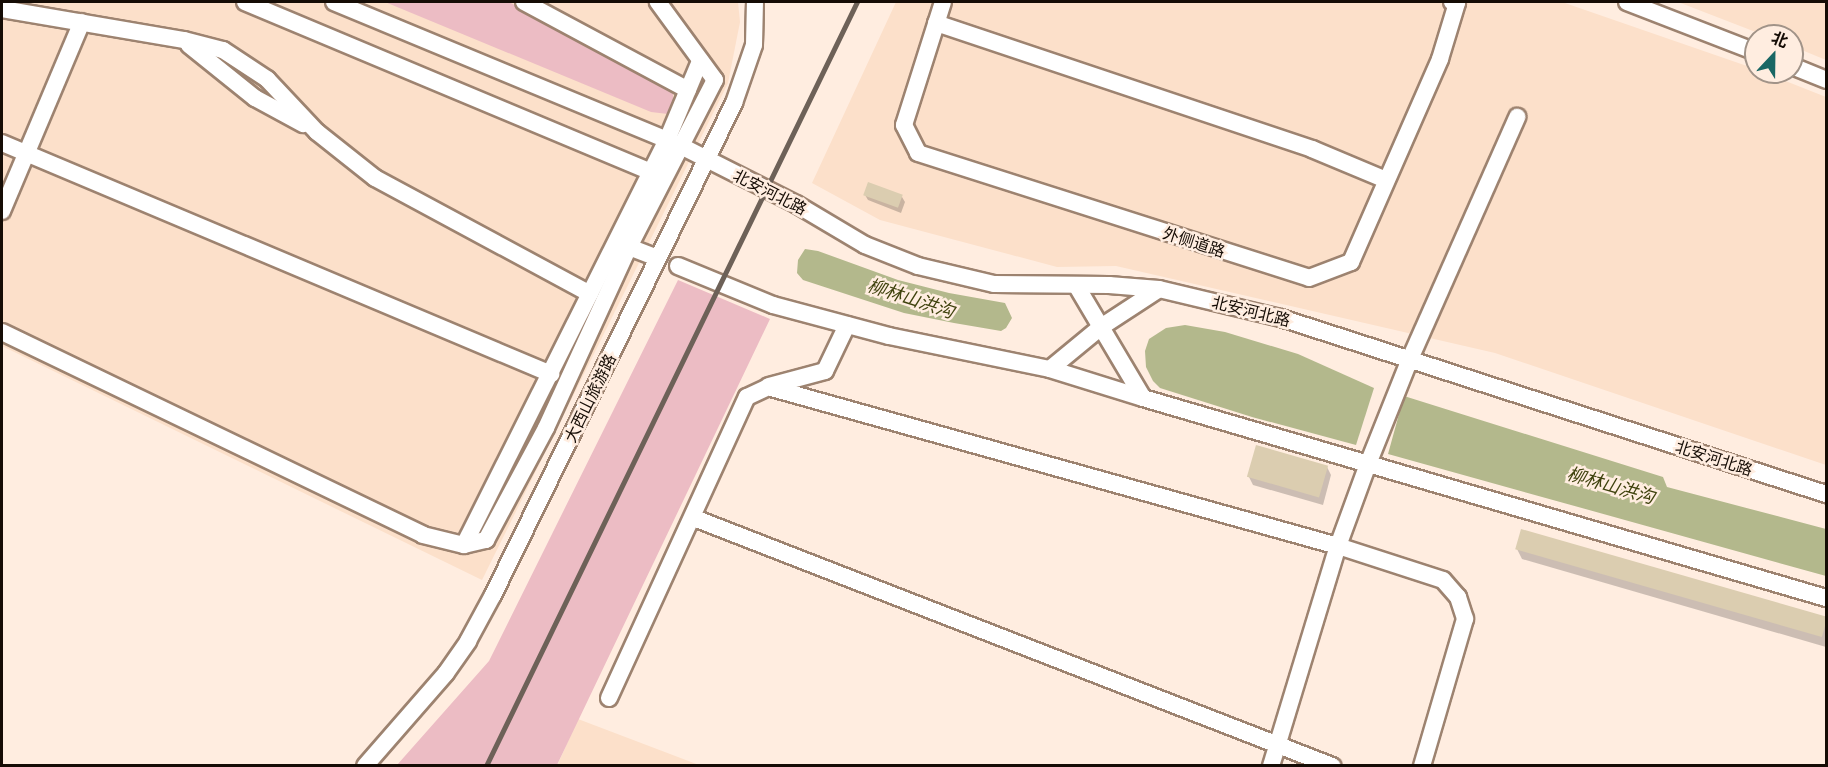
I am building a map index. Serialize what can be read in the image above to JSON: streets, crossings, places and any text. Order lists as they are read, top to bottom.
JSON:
{
  "streets": {
    "street": ["北安河北路", "外侧道路", "大西山旅游路"]
  },
  "crossings": [
    ["北安河北路", "大西山旅游路"]
  ],
  "water": ["柳林山洪沟"],
  "north": "top"
}
